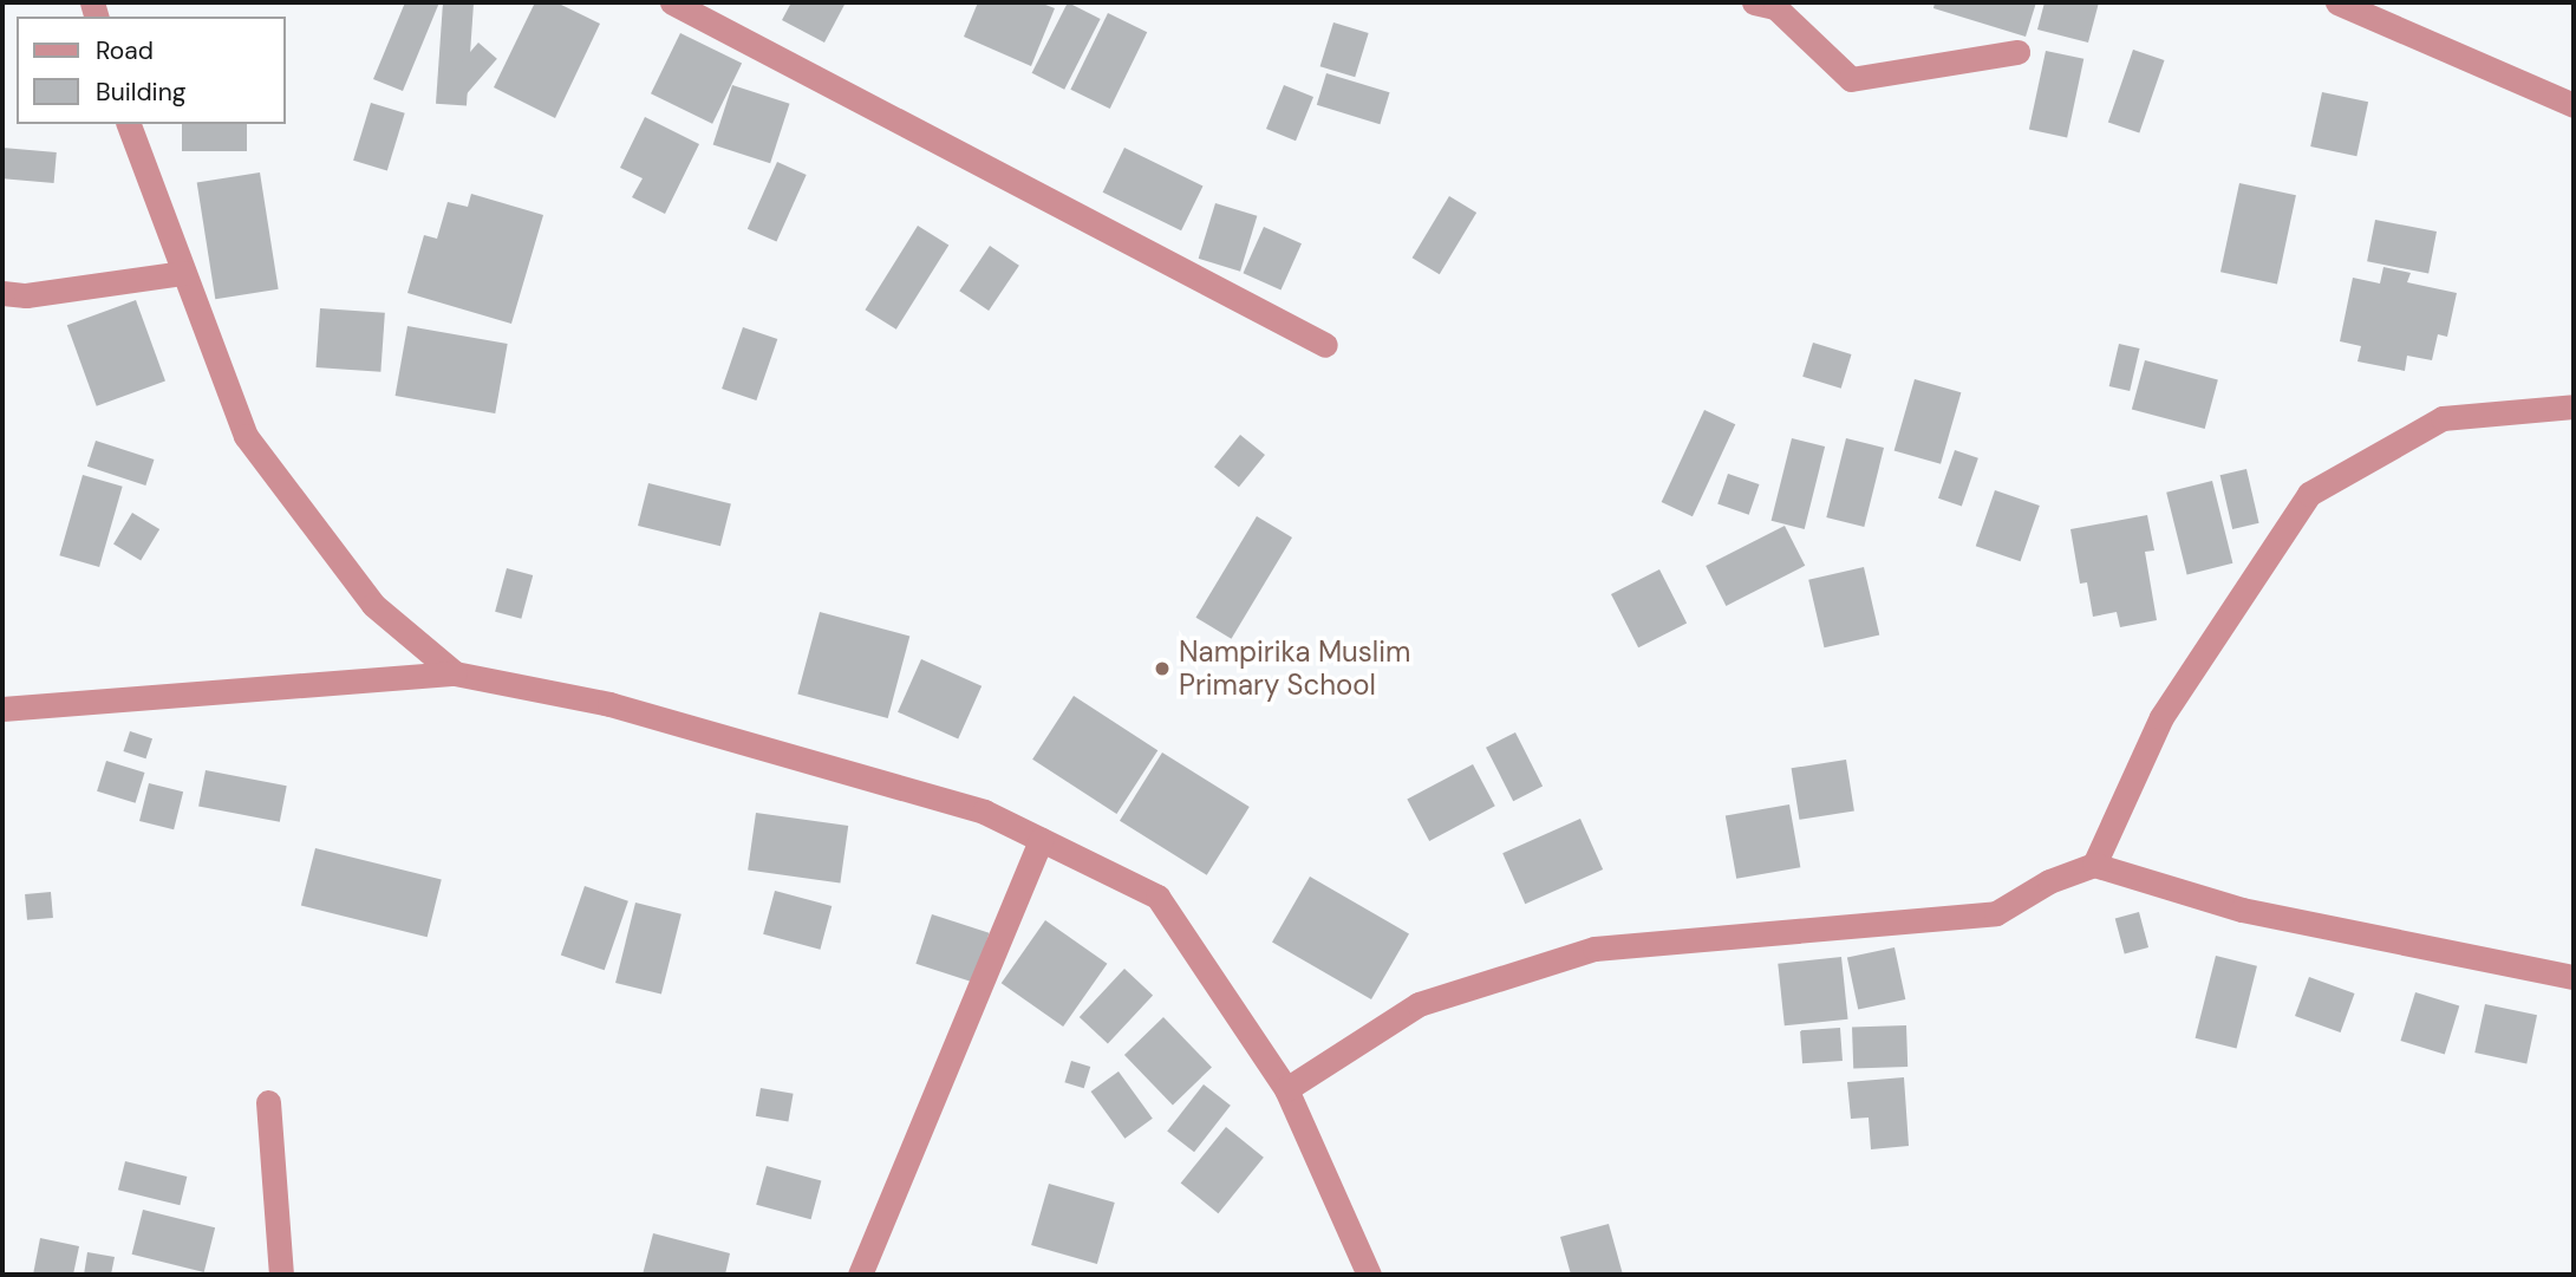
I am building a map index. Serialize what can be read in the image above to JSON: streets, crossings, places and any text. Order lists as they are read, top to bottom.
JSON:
{
  "places": ["Nampirika Muslim Primary School"],
  "legend": ["Road", "Building"]
}
